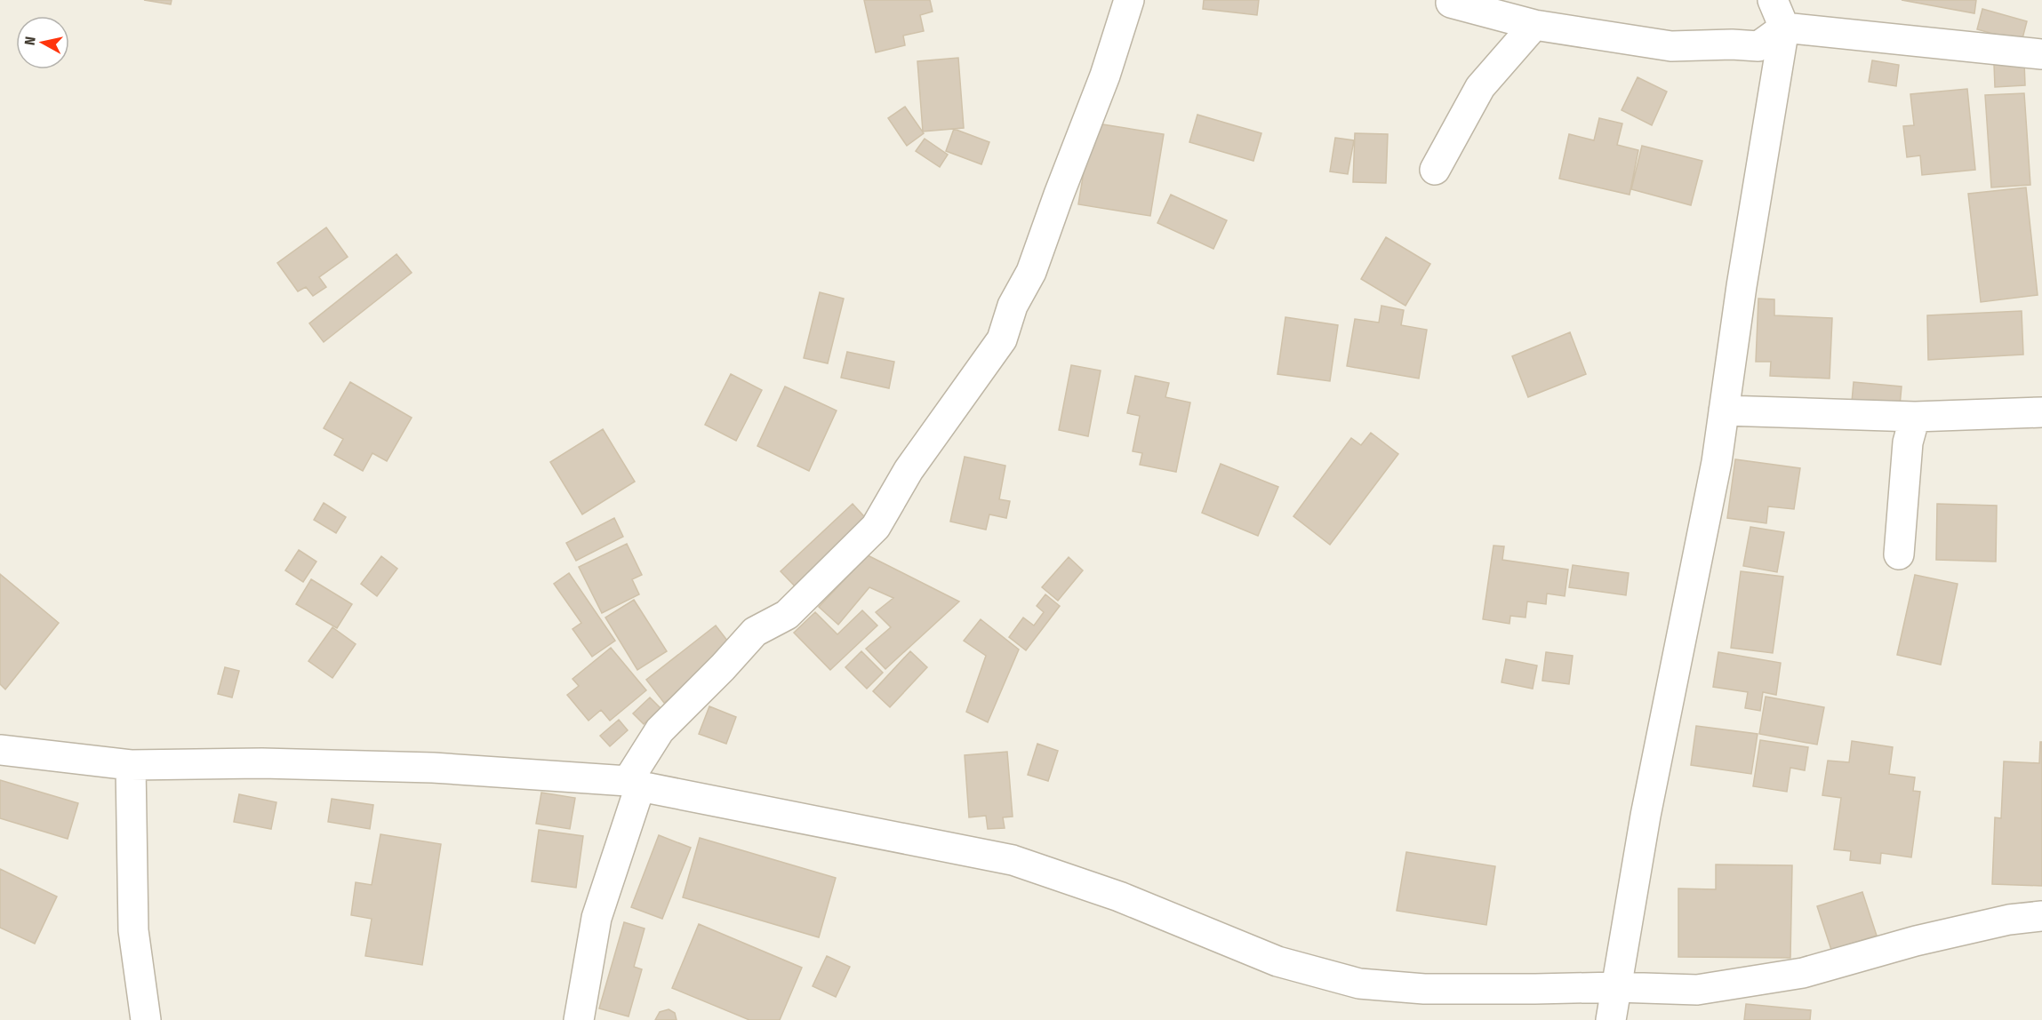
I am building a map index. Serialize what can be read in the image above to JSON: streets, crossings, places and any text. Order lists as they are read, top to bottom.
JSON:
{
  "north": "left"
}
